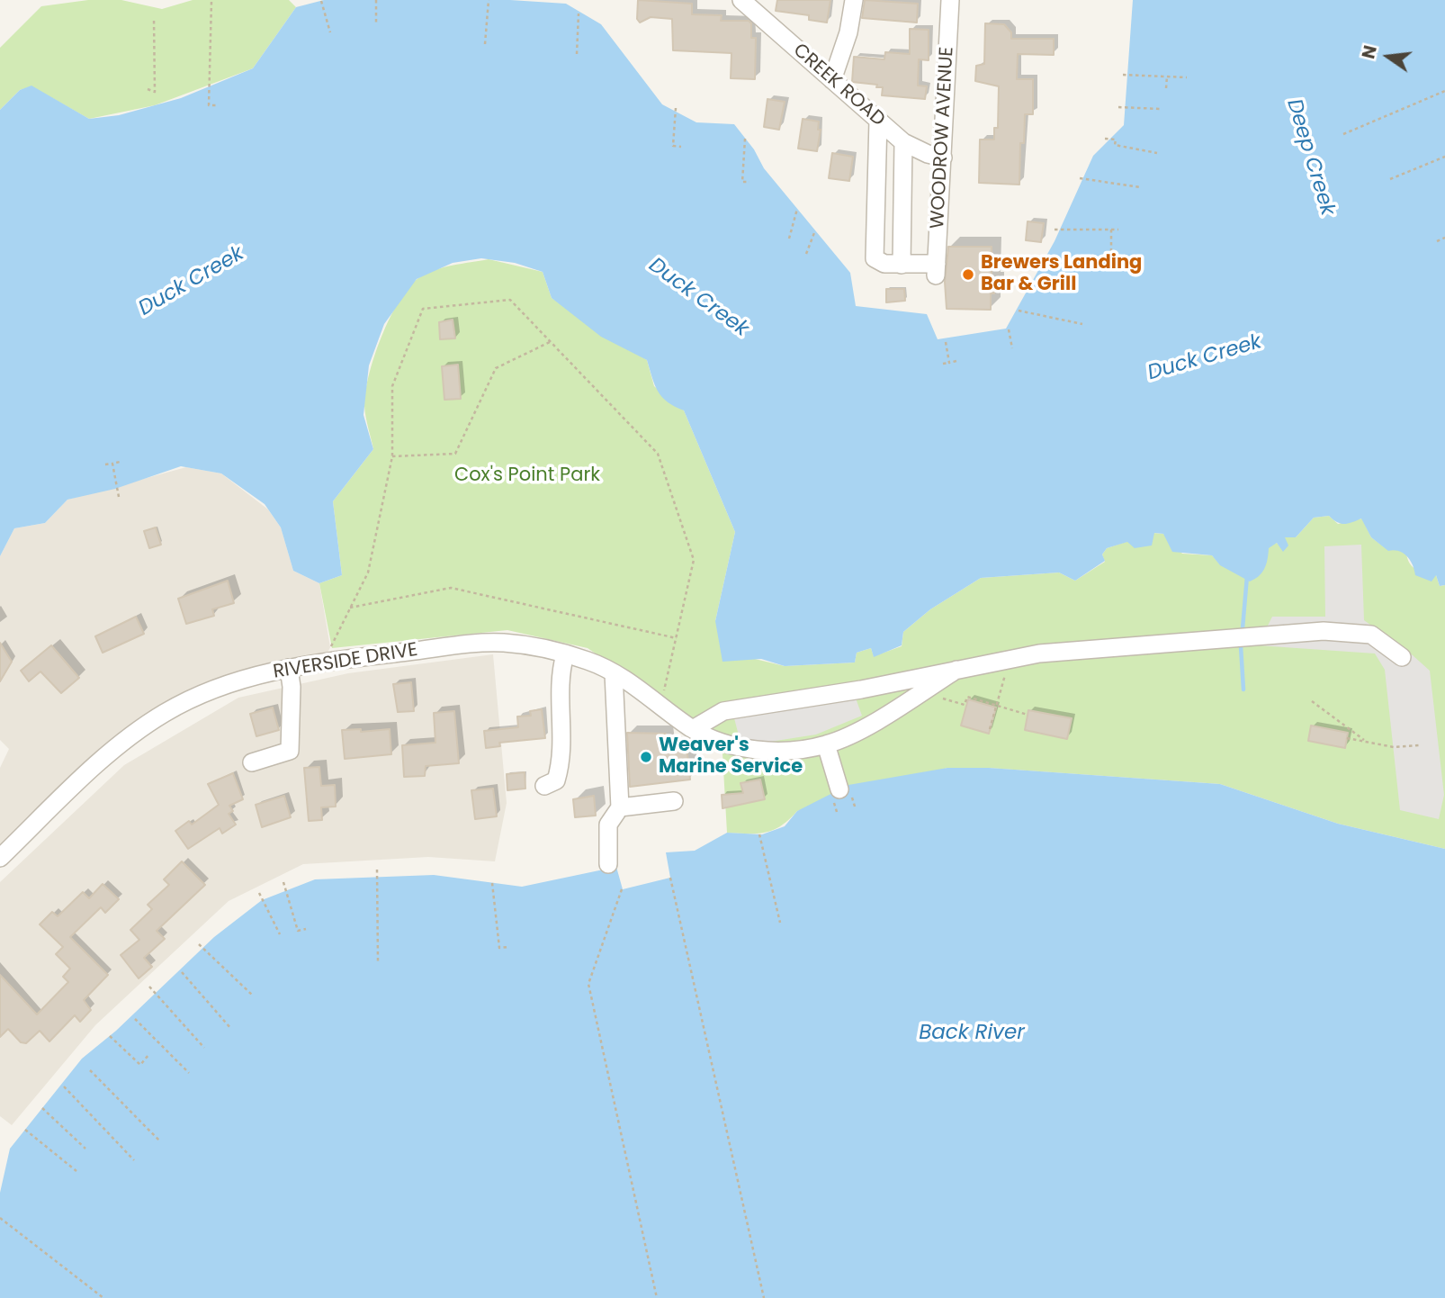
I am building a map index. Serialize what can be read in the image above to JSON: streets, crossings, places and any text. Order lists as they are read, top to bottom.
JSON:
{
  "streets": {
    "street": ["CREEK ROAD", "WOODROW AVENUE", "RIVERSIDE DRIVE"]
  },
  "crossings": [
    ["CREEK ROAD", "WOODROW AVENUE"]
  ],
  "water": ["Deep Creek", "Duck Creek", "Back River"],
  "parks": ["Cox's Point Park"],
  "places": ["Brewers Landing Bar & Grill", "Weaver's Marine Service"],
  "north": "left"
}
